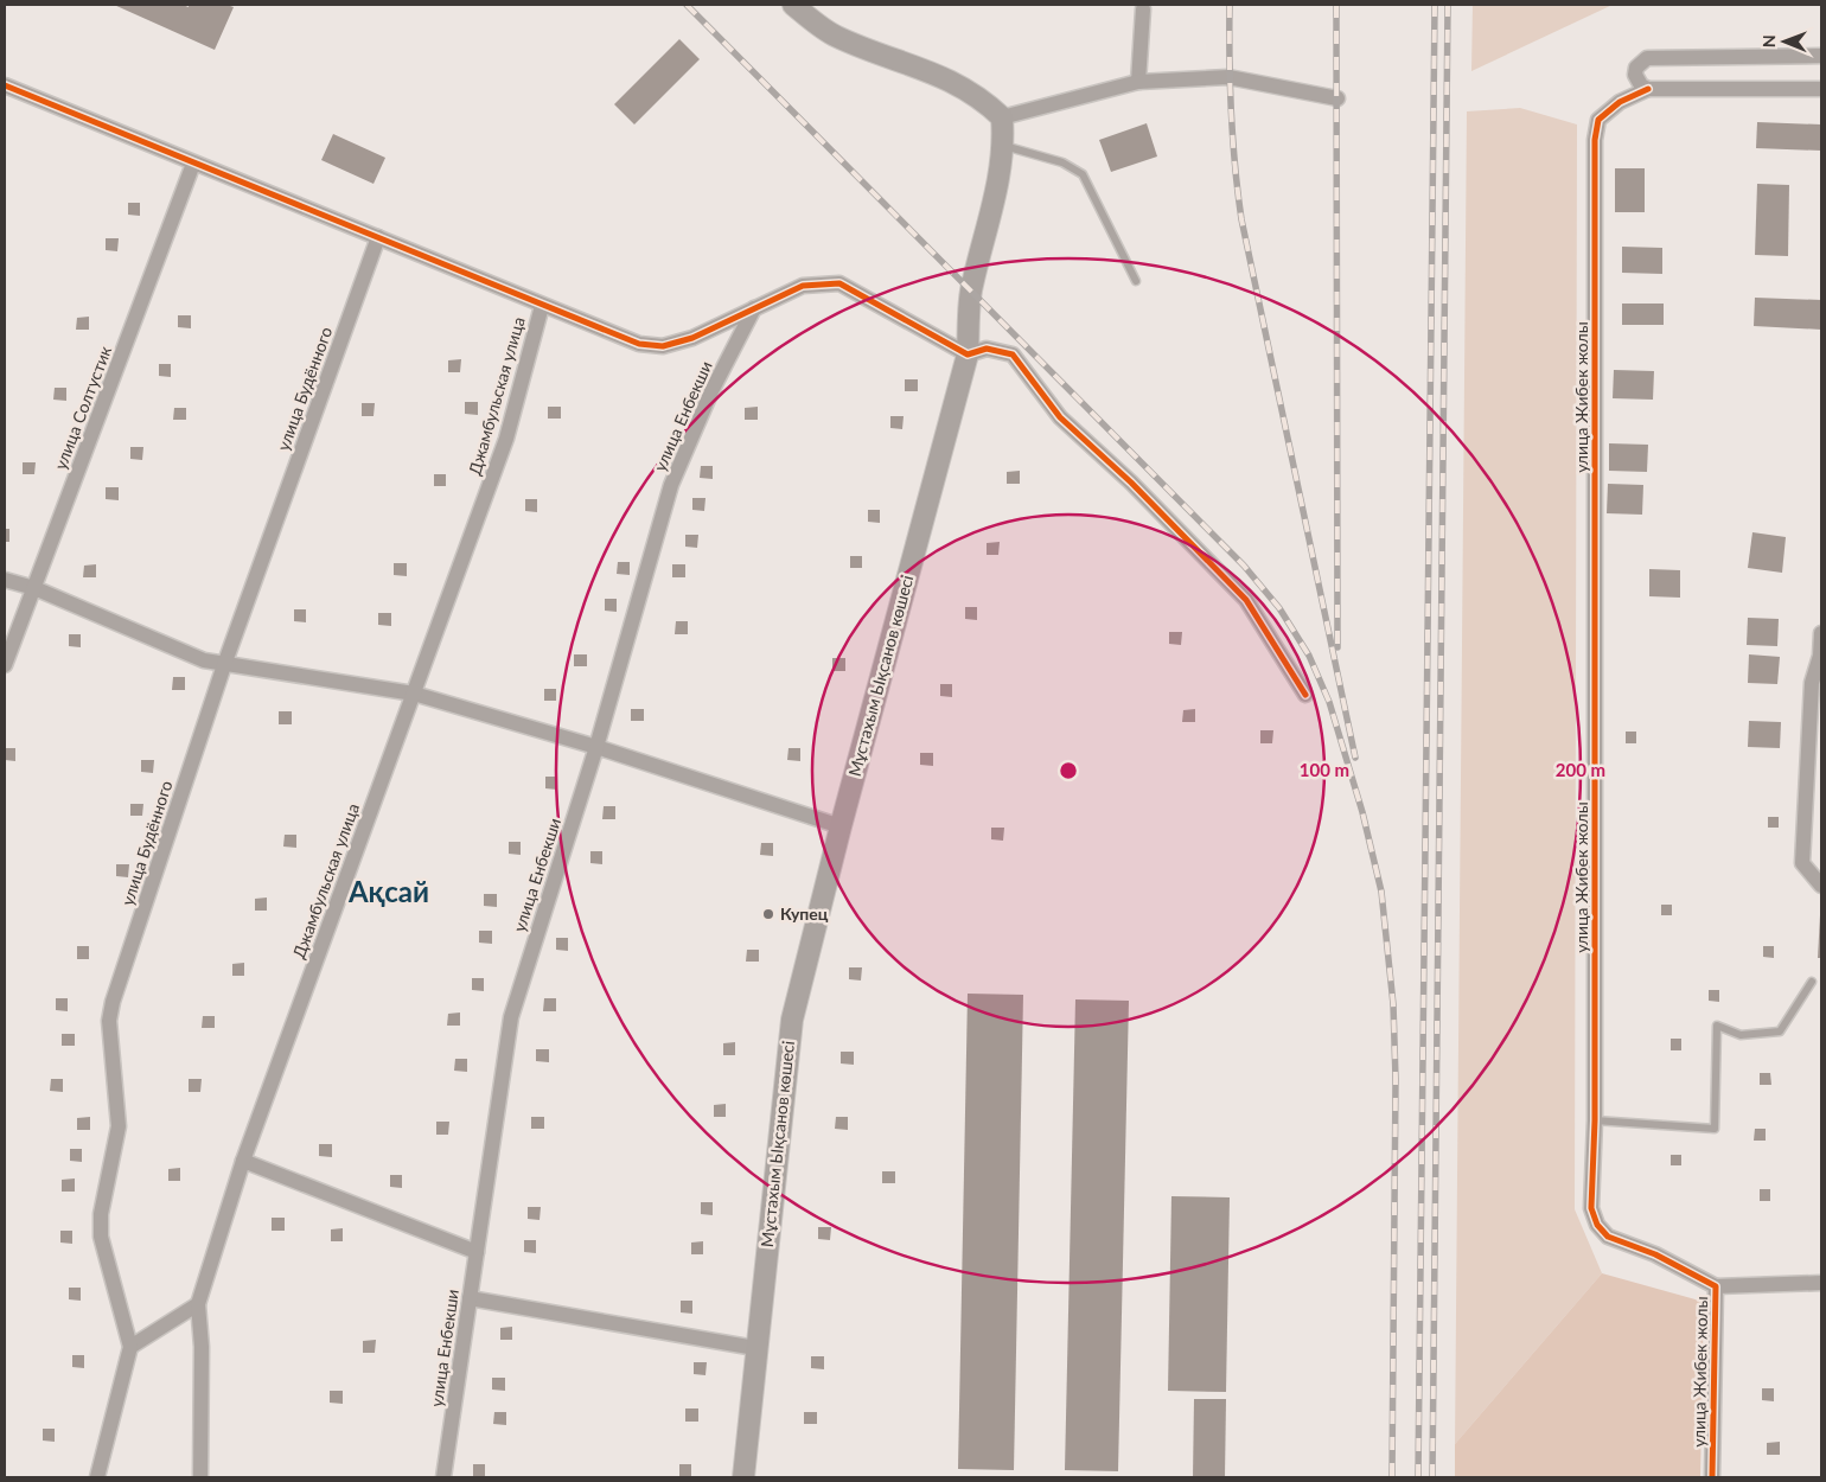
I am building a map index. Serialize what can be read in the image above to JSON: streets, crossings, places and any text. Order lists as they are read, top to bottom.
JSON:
{
  "streets": {
    "main road": ["Мұстахым Ықсанов көшесі"],
    "street": [
      "улица Будённого",
      "Джамбульская улица",
      "улица Жибек жолы",
      "улица Солтустик",
      "улица Енбекши"
    ]
  },
  "districts": ["Ақсай"],
  "places": ["Купец"],
  "north": "left",
  "rings": ["100 m", "200 m"]
}
